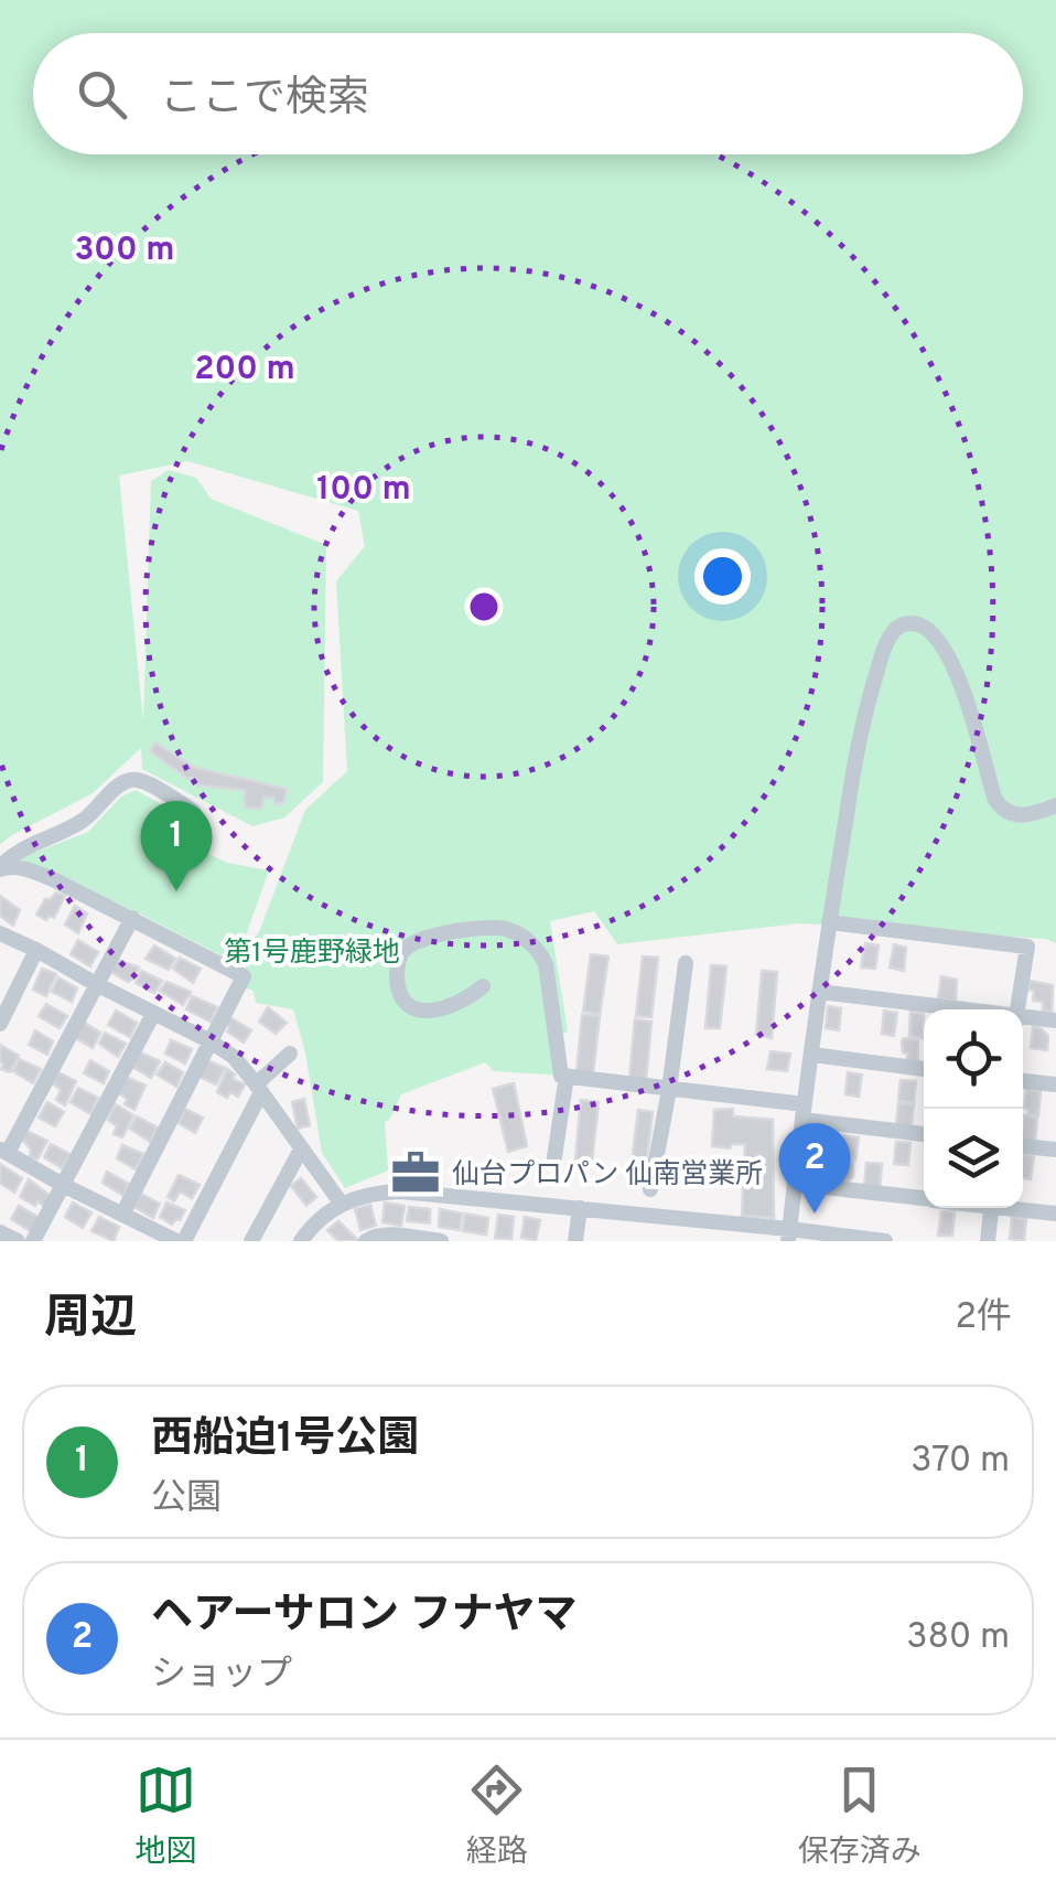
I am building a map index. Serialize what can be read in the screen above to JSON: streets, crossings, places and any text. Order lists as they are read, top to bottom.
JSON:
{
  "parks": ["第1号鹿野緑地"],
  "places": {
    "office": ["仙台プロパン 仙南営業所"]
  },
  "page": {
    "search": "ここで検索",
    "pins": ["1", "2"],
    "heading": ["周辺", "2件"],
    "list": [
      {
        "mark": "1",
        "name": "西船迫1号公園",
        "note": "公園",
        "value": "370 m"
      },
      {
        "mark": "2",
        "name": "ヘアーサロン フナヤマ",
        "note": "ショップ",
        "value": "380 m"
      }
    ],
    "nav": ["地図", "経路", "保存済み"]
  },
  "rings": ["300 m", "200 m", "100 m"]
}
